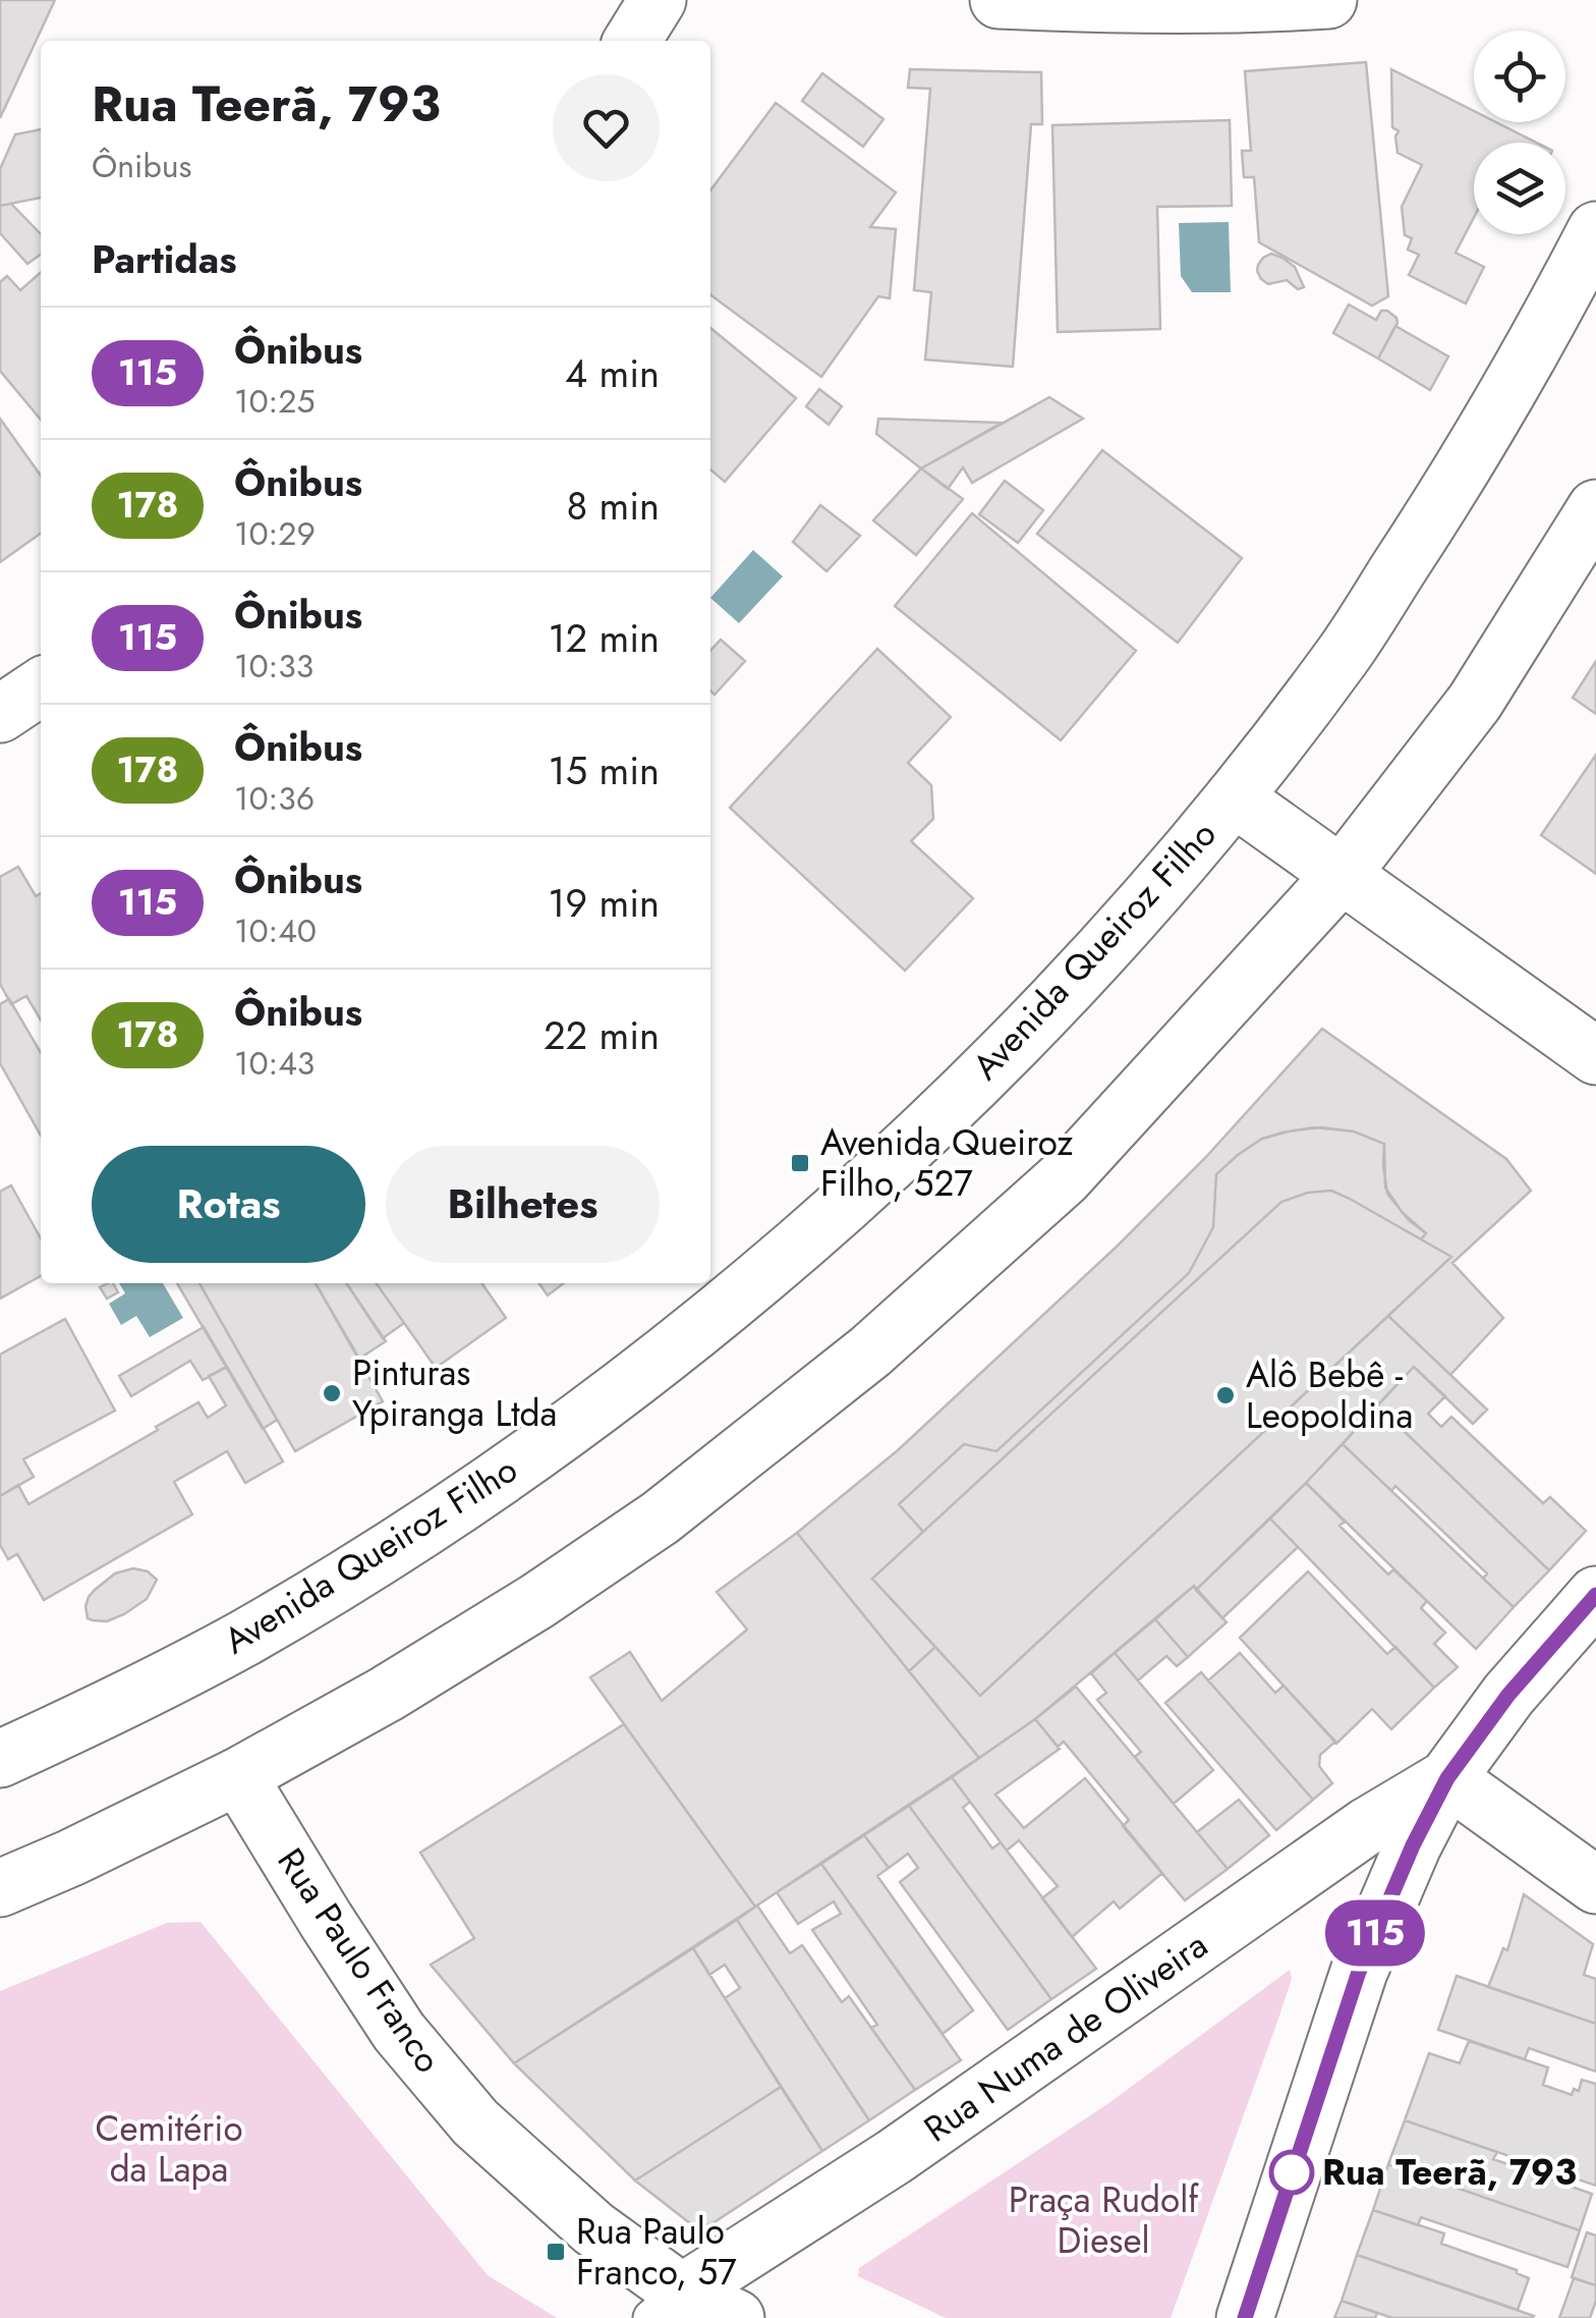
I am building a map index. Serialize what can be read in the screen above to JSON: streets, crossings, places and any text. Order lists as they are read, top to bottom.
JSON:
{
  "streets": {
    "main road": ["Avenida Queiroz Filho", "Rua Paulo Franco", "Rua Numa de Oliveira"]
  },
  "crossings": [
    ["Rua Paulo Franco", "Rua Numa de Oliveira"]
  ],
  "parks": ["Cemitério da Lapa", "Praça Rudolf Diesel"],
  "places": {
    "transit": ["Avenida Queiroz Filho, 527", "Rua Paulo Franco, 57"],
    "other": ["Pinturas Ypiranga Ltda", "Alô Bebê - Leopoldina", "Rua Teerã, 793"]
  },
  "lines": ["bus line 115"],
  "page": {
    "on_map": "115",
    "heading": [
      ["Rua Teerã, 793", "Ônibus"],
      "Partidas"
    ],
    "list": [
      {
        "mark": "115",
        "name": "Ônibus",
        "note": "10:25",
        "value": "4 min"
      },
      {
        "mark": "178",
        "name": "Ônibus",
        "note": "10:29",
        "value": "8 min"
      },
      {
        "mark": "115",
        "name": "Ônibus",
        "note": "10:33",
        "value": "12 min"
      },
      {
        "mark": "178",
        "name": "Ônibus",
        "note": "10:36",
        "value": "15 min"
      },
      {
        "mark": "115",
        "name": "Ônibus",
        "note": "10:40",
        "value": "19 min"
      },
      {
        "mark": "178",
        "name": "Ônibus",
        "note": "10:43",
        "value": "22 min"
      }
    ],
    "buttons": ["Rotas", "Bilhetes"]
  }
}
